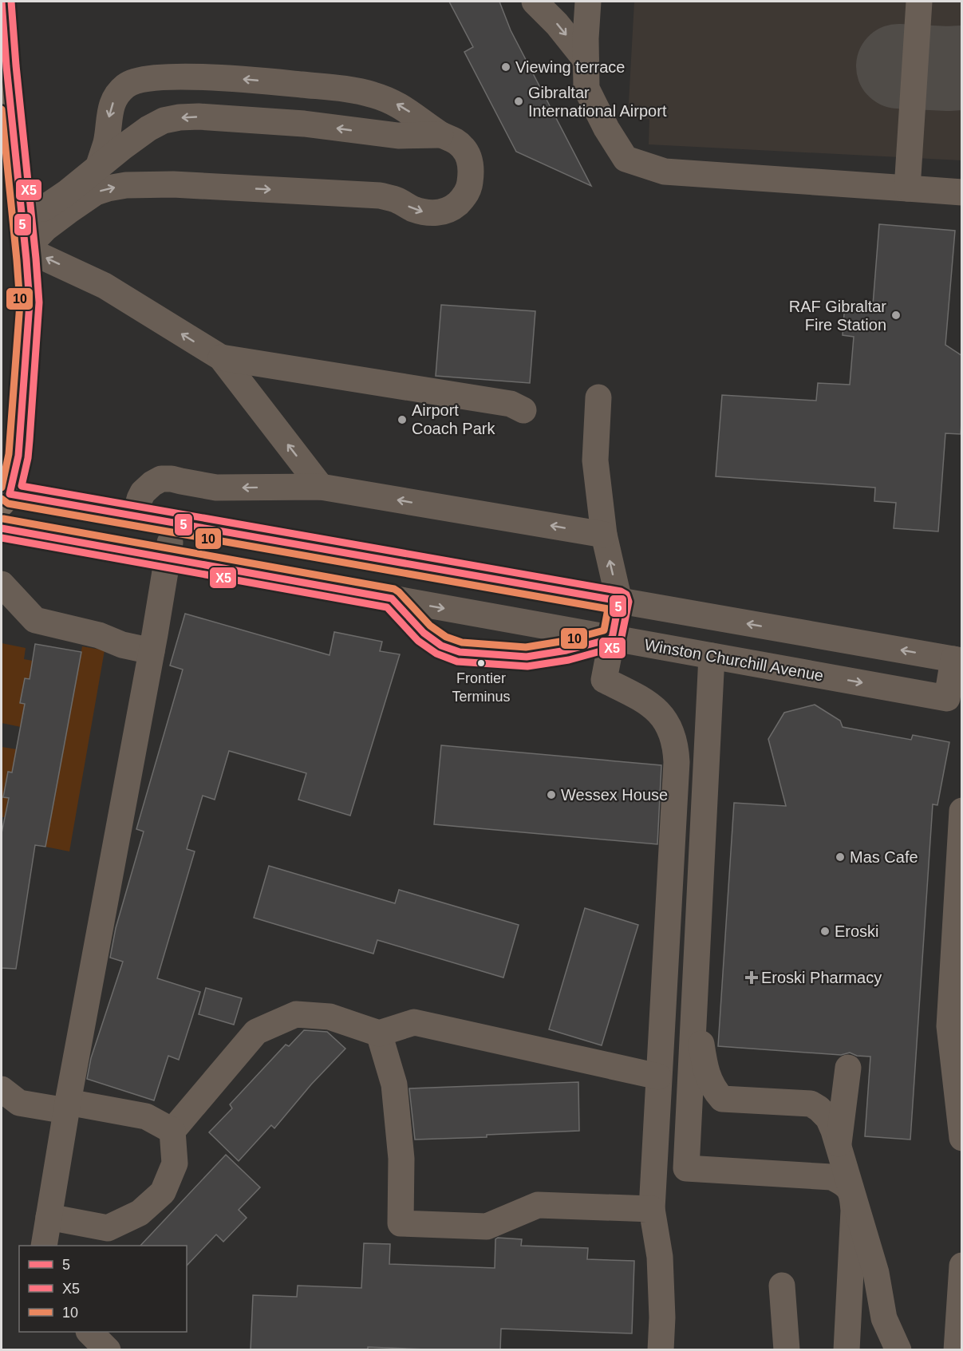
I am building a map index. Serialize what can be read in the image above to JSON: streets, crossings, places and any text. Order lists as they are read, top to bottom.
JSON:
{
  "streets": {
    "street": ["Winston Churchill Avenue"]
  },
  "places": {
    "other": [
      "Viewing terrace",
      "Gibraltar International Airport",
      "RAF Gibraltar Fire Station",
      "Airport Coach Park",
      "Frontier Terminus",
      "Wessex House",
      "Mas Cafe",
      "Eroski"
    ],
    "health": ["Eroski Pharmacy"]
  },
  "lines": ["transit line 5", "transit line X5", "transit line 10"],
  "legend": ["5", "X5", "10"]
}
